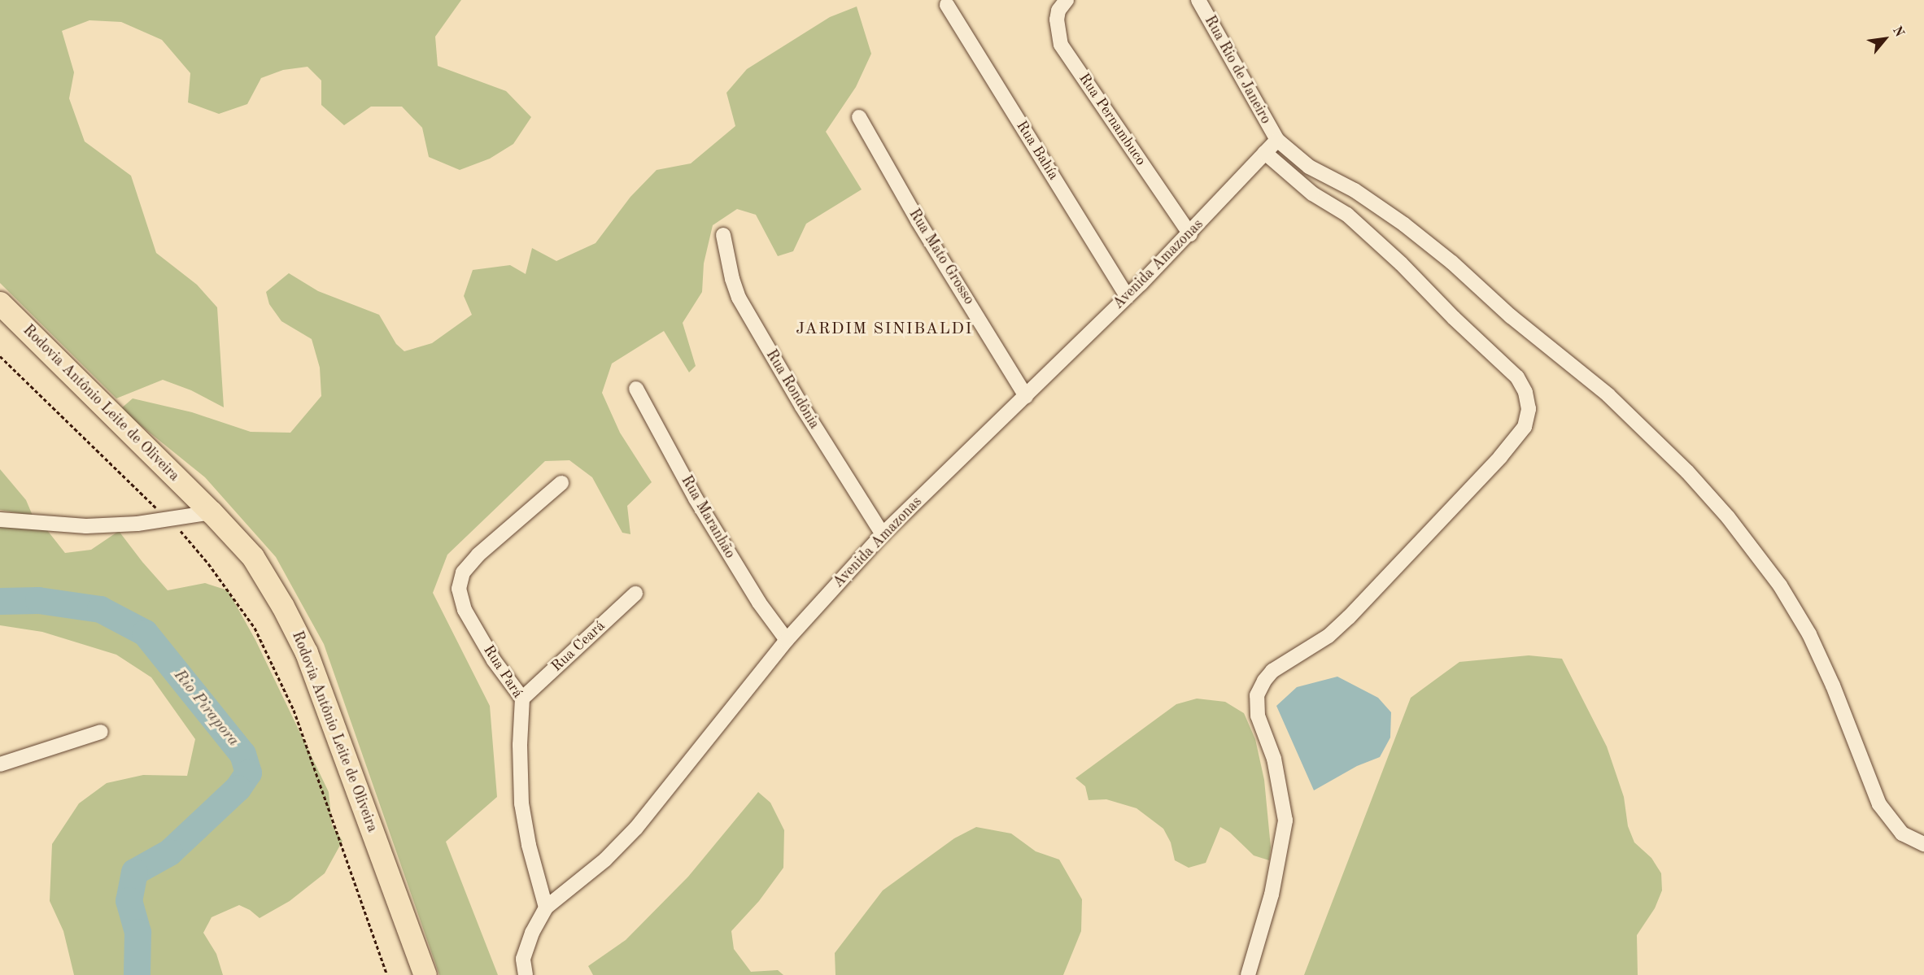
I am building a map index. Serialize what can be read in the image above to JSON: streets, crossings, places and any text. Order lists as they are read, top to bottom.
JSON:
{
  "streets": {
    "main road": ["Rodovia Antônio Leite de Oliveira"],
    "street": [
      "Rua Rio de Janeiro",
      "Rua Pernambuco",
      "Rua Bahía",
      "Rua Mato Grosso",
      "Avenida Amazonas",
      "Rua Rondônia",
      "Rua Maranhão",
      "Rua Ceará",
      "Rua Pará"
    ]
  },
  "crossings": [
    ["Rua Rio de Janeiro", "Avenida Amazonas"],
    ["Rua Pernambuco", "Avenida Amazonas"],
    ["Rua Bahía", "Avenida Amazonas"],
    ["Rua Mato Grosso", "Avenida Amazonas"],
    ["Avenida Amazonas", "Rua Rondônia"],
    ["Avenida Amazonas", "Rua Maranhão"],
    ["Avenida Amazonas", "Rua Pará"],
    ["Rua Ceará", "Rua Pará"]
  ],
  "districts": ["JARDIM SINIBALDI"],
  "water": ["Rio Pirapora"],
  "north": "top right"
}
